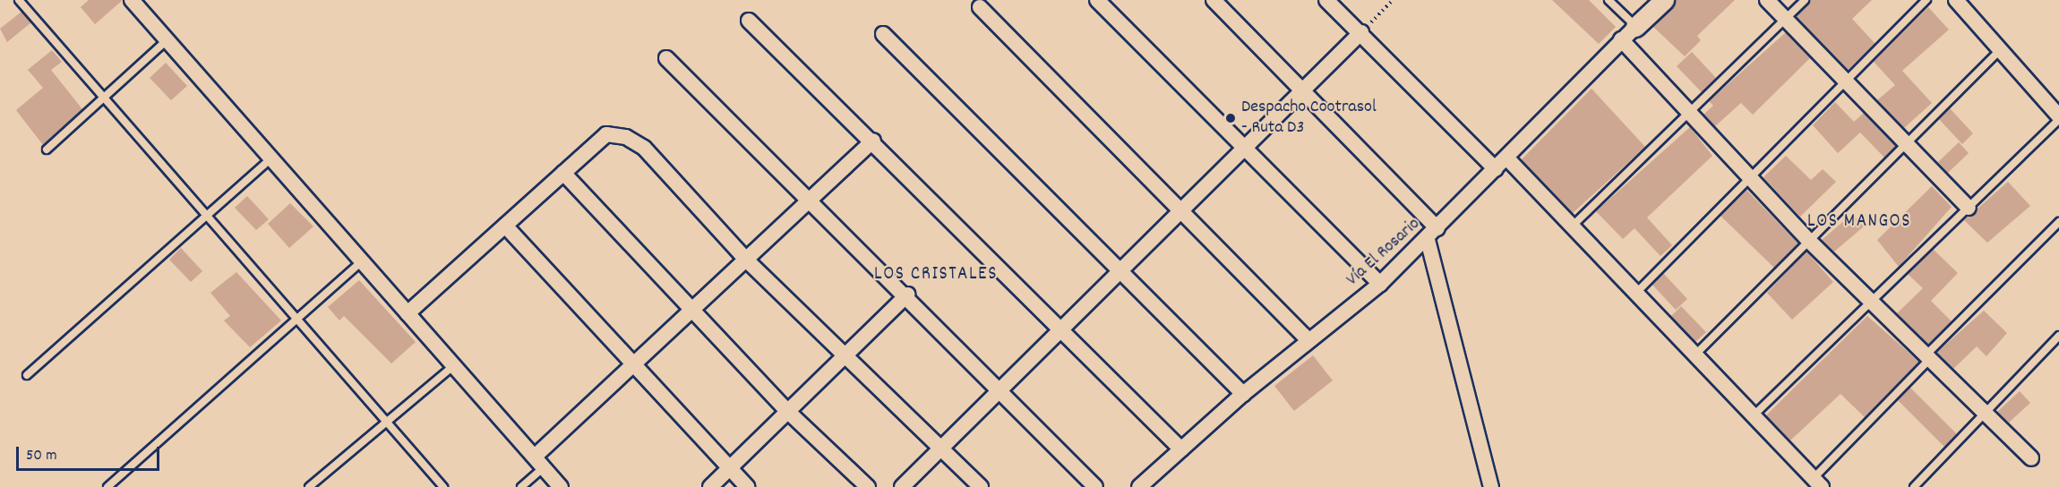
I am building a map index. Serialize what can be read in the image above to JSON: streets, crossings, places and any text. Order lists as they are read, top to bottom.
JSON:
{
  "streets": {
    "street": ["Vía El Rosario"]
  },
  "districts": ["LOS MANGOS", "LOS CRISTALES"],
  "places": ["Despacho Cootrasol - Ruta D3"],
  "scale_bar": "50 m"
}
